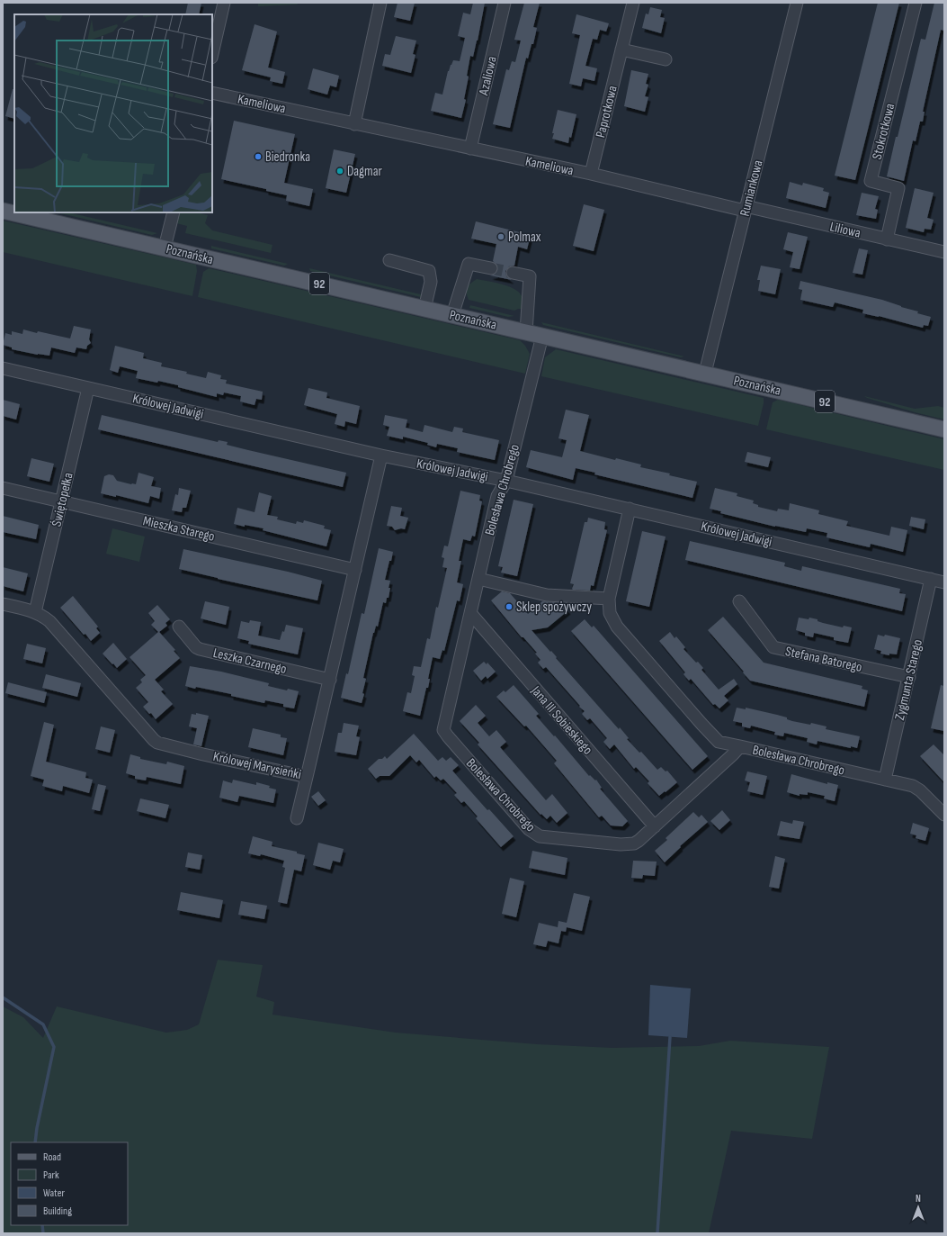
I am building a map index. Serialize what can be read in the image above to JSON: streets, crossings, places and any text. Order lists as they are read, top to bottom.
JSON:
{
  "streets": {
    "main road": ["Poznańska", "92"],
    "street": [
      "Azaliowa",
      "Kameliowa",
      "Paprotkowa",
      "Stokrotkowa",
      "Rumiankowa",
      "Liliowa",
      "Królowej Jadwigi",
      "Bolesława Chrobrego",
      "Świętopełka",
      "Mieszka Starego",
      "Stefana Batorego",
      "Leszka Czarnego",
      "Zygmunta Starego",
      "Jana III Sobieskiego",
      "Królowej Marysieńki"
    ]
  },
  "crossings": [
    ["Azaliowa", "Kameliowa"],
    ["Kameliowa", "Paprotkowa"],
    ["Kameliowa", "Rumiankowa"],
    ["Kameliowa", "Liliowa"],
    ["Stokrotkowa", "Liliowa"],
    ["Rumiankowa", "Liliowa"],
    ["Rumiankowa", "Poznańska"],
    ["Poznańska", "Bolesława Chrobrego"],
    ["Królowej Jadwigi", "Bolesława Chrobrego"],
    ["Królowej Jadwigi", "Świętopełka"],
    ["Królowej Jadwigi", "Zygmunta Starego"],
    ["Królowej Jadwigi", "Królowej Marysieńki"],
    ["Bolesława Chrobrego", "Zygmunta Starego"],
    ["Bolesława Chrobrego", "Jana III Sobieskiego"],
    ["Świętopełka", "Mieszka Starego"],
    ["Świętopełka", "Królowej Marysieńki"],
    ["Mieszka Starego", "Królowej Marysieńki"],
    ["Stefana Batorego", "Zygmunta Starego"],
    ["Leszka Czarnego", "Królowej Marysieńki"]
  ],
  "places": [
    "Biedronka",
    "Dagmar",
    "Polmax",
    "Sklep spożywczy"
  ],
  "legend": [
    "Road",
    "Park",
    "Water",
    "Building"
  ],
  "north": "top"
}
